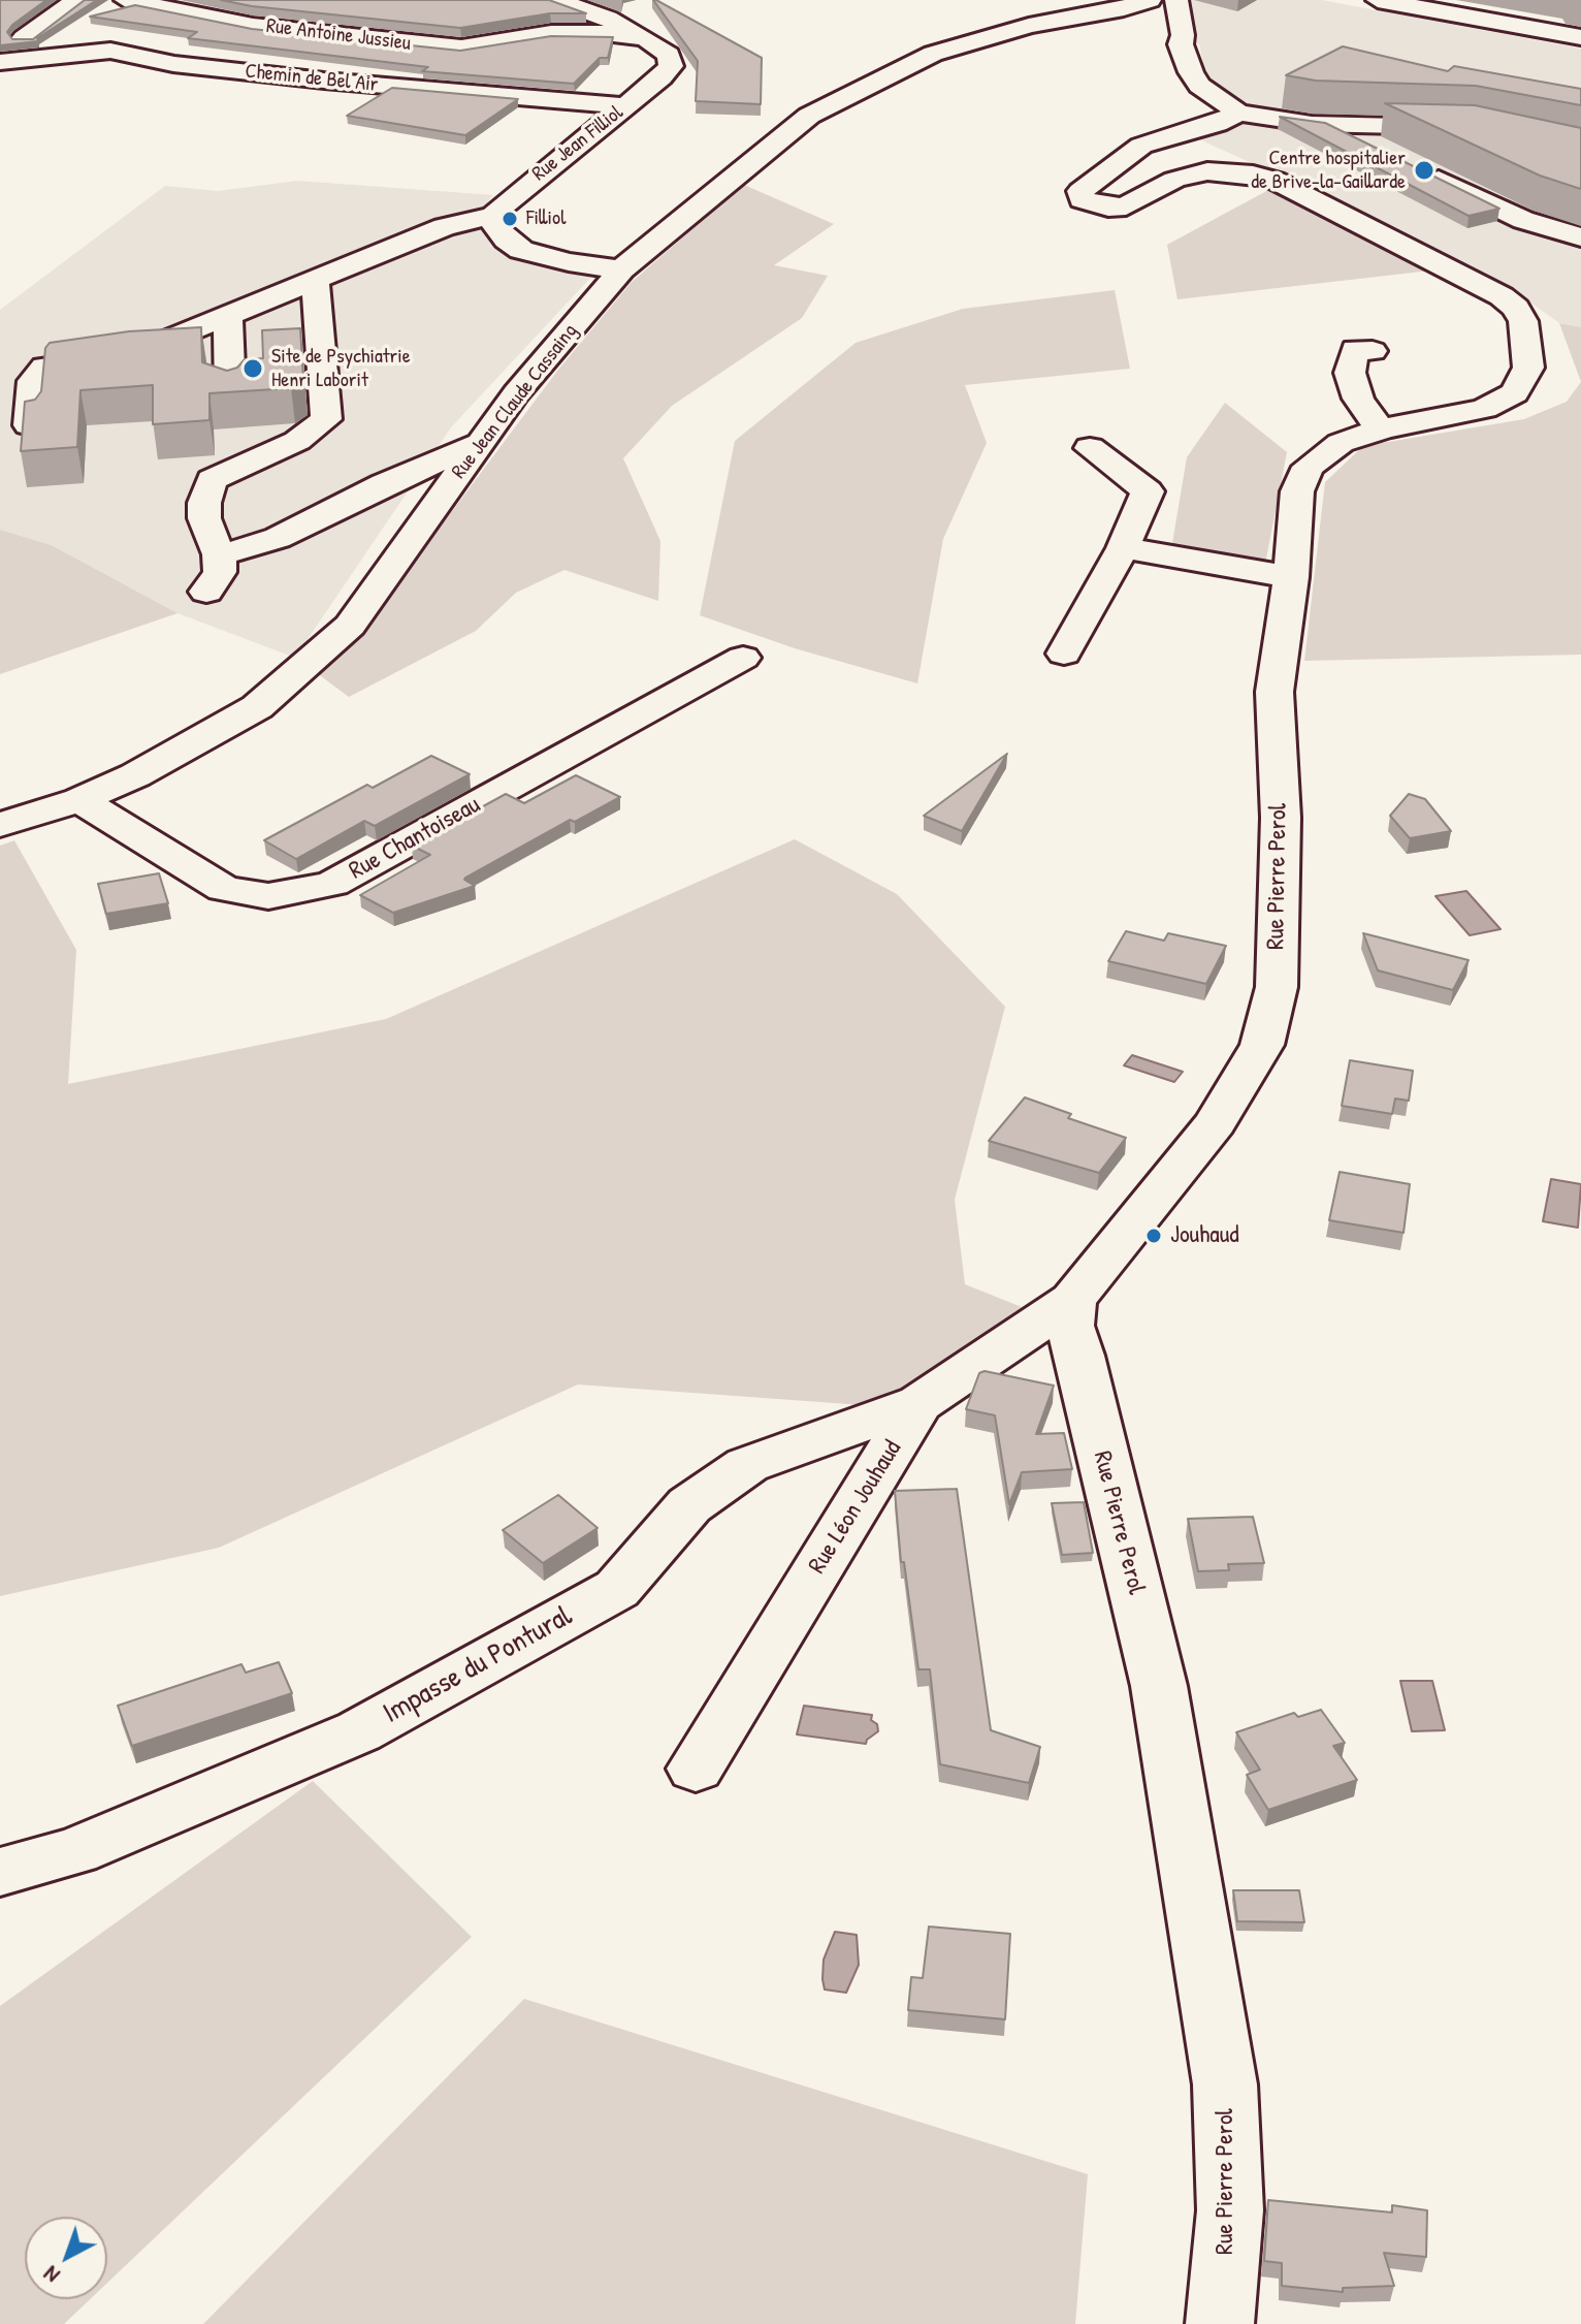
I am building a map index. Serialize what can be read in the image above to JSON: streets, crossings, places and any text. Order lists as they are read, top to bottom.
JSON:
{
  "streets": {
    "street": [
      "Rue Antoine Jussieu",
      "Chemin de Bel Air",
      "Rue Jean Filliol",
      "Rue Jean Claude Cassaing",
      "Rue Chantoiseau",
      "Rue Pierre Perol",
      "Rue Léon Jouhaud",
      "Impasse du Pontural"
    ]
  },
  "crossings": [
    ["Rue Antoine Jussieu", "Rue Jean Filliol"],
    ["Chemin de Bel Air", "Rue Jean Filliol"],
    ["Rue Jean Claude Cassaing", "Rue Chantoiseau"],
    ["Rue Pierre Perol", "Rue Léon Jouhaud"],
    ["Rue Léon Jouhaud", "Impasse du Pontural"]
  ],
  "places": [
    "Centre hospitalier de Brive-la-Gaillarde",
    "Filliol",
    "Site de Psychiatrie Henri Laborit",
    "Jouhaud"
  ],
  "north": "bottom left"
}
